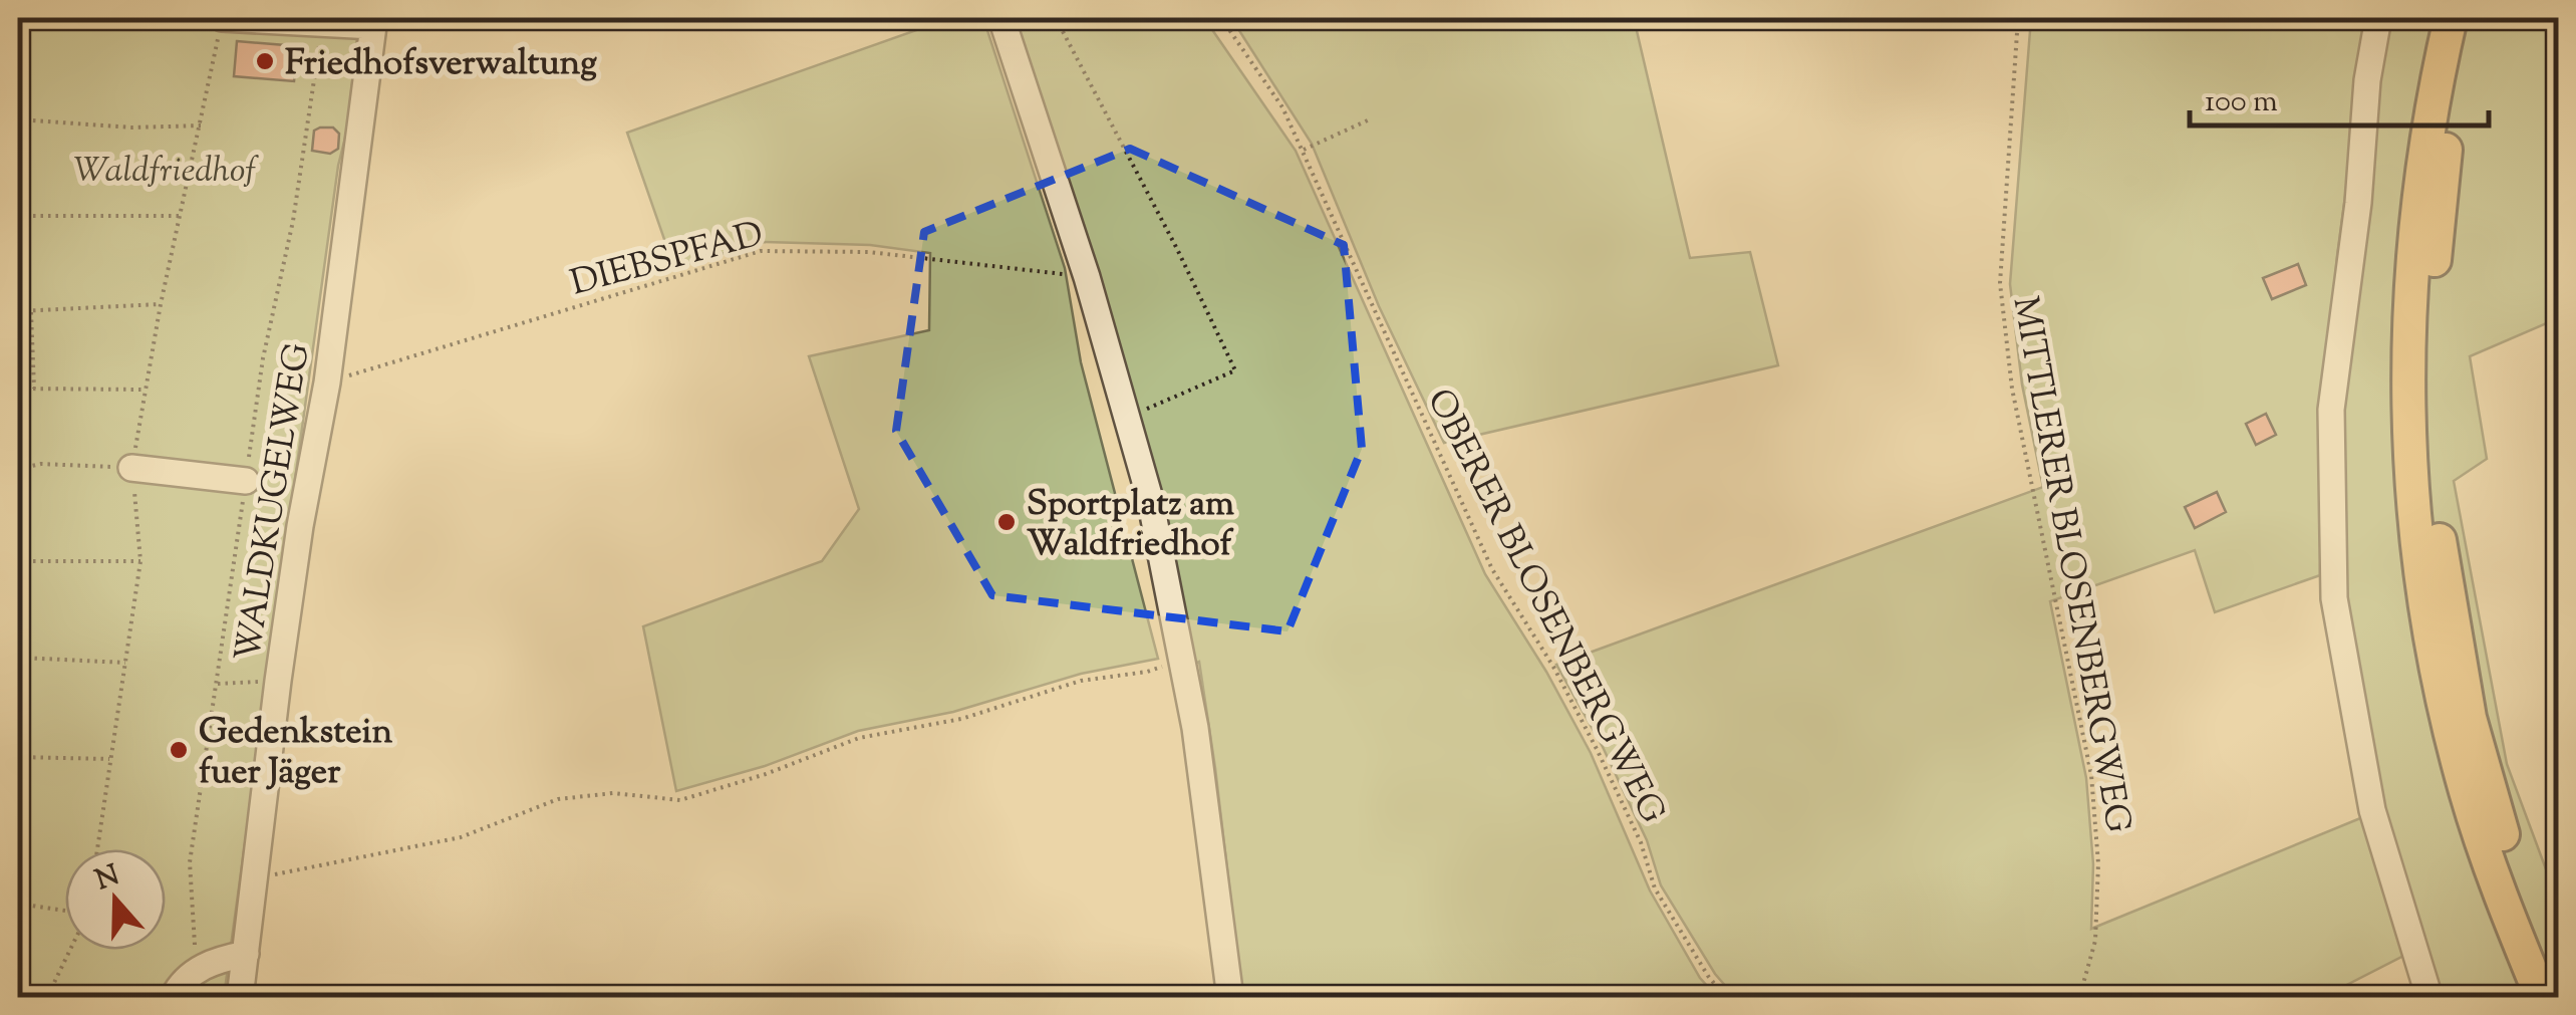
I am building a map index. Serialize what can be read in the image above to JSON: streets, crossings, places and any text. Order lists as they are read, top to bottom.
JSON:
{
  "streets": {
    "street": ["WALDKUGELWEG"],
    "path": ["DIEBSPFAD", "MITTLERER BLOSENBERGWEG", "OBERER BLOSENBERGWEG"]
  },
  "crossings": [
    ["DIEBSPFAD", "WALDKUGELWEG"]
  ],
  "parks": ["Waldfriedhof"],
  "places": ["Friedhofsverwaltung", "Sportplatz am Waldfriedhof", "Gedenkstein fuer Jäger"],
  "scale_bar": "100 m",
  "north": "top"
}
